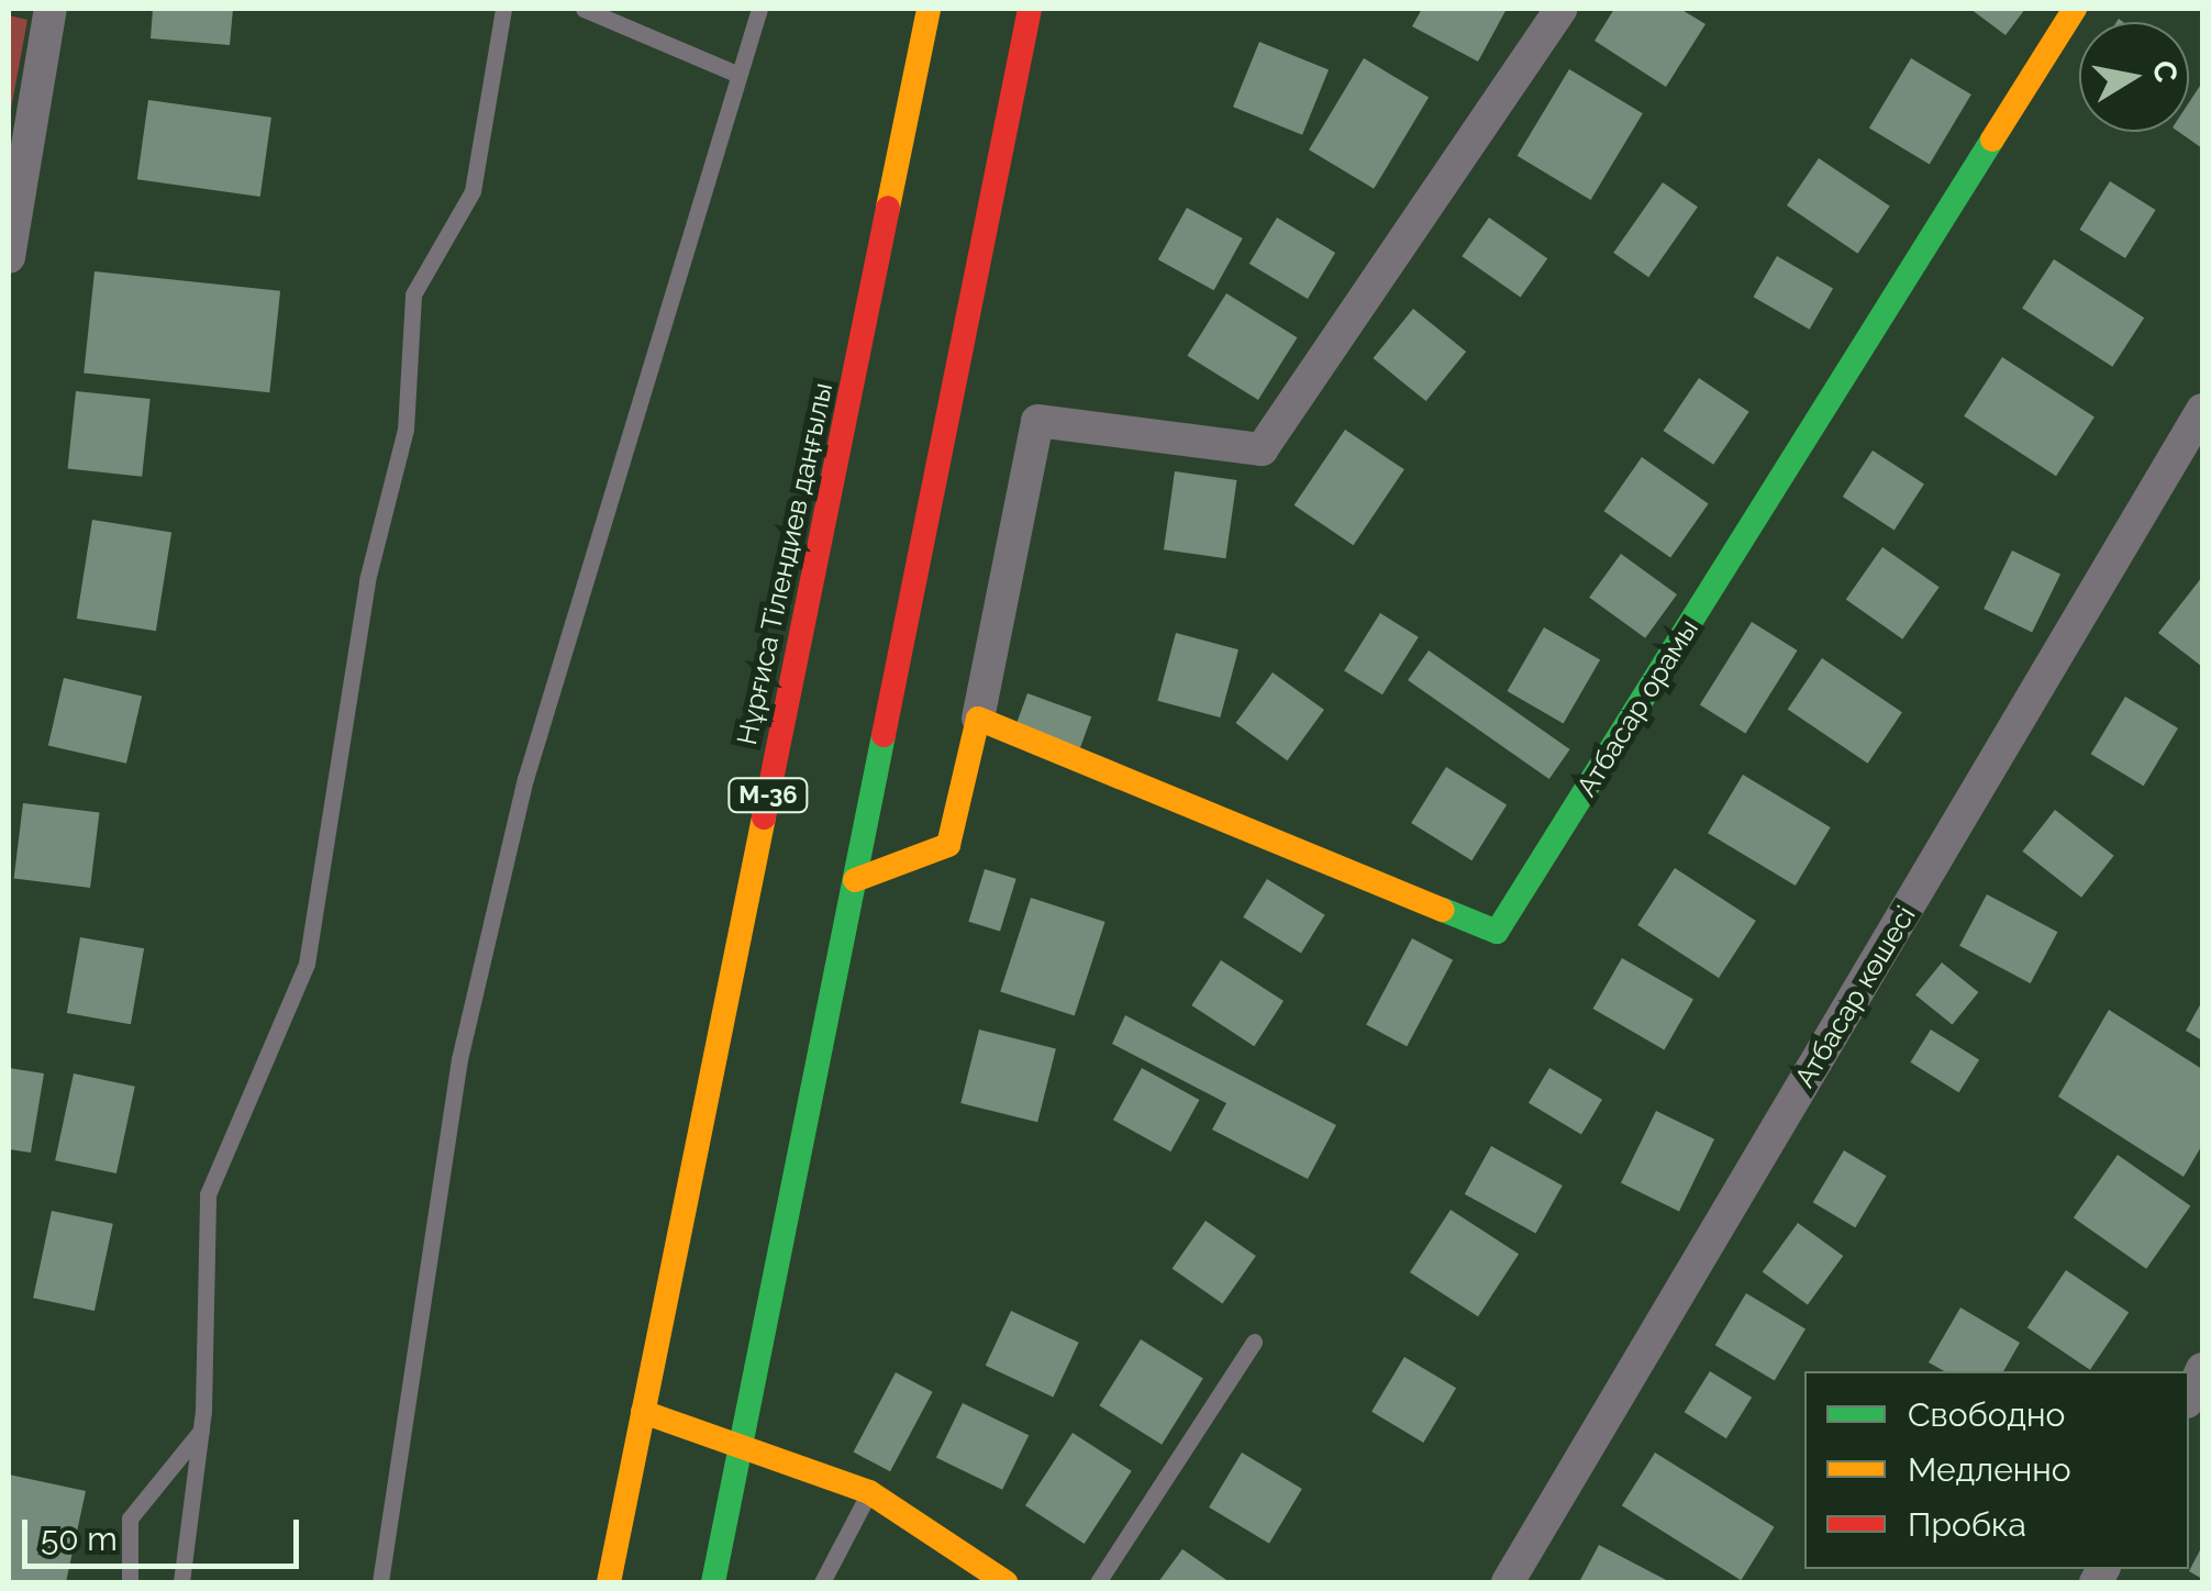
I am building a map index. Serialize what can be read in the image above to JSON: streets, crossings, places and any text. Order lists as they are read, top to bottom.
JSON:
{
  "streets": {
    "main road": ["Нұрғиса Тілендиев даңғылы", "Атбасар орамы", "M-36"],
    "street": ["Атбасар көшесі"]
  },
  "legend": ["Свободно", "Медленно", "Пробка"],
  "scale_bar": "50 m",
  "north": "right"
}
